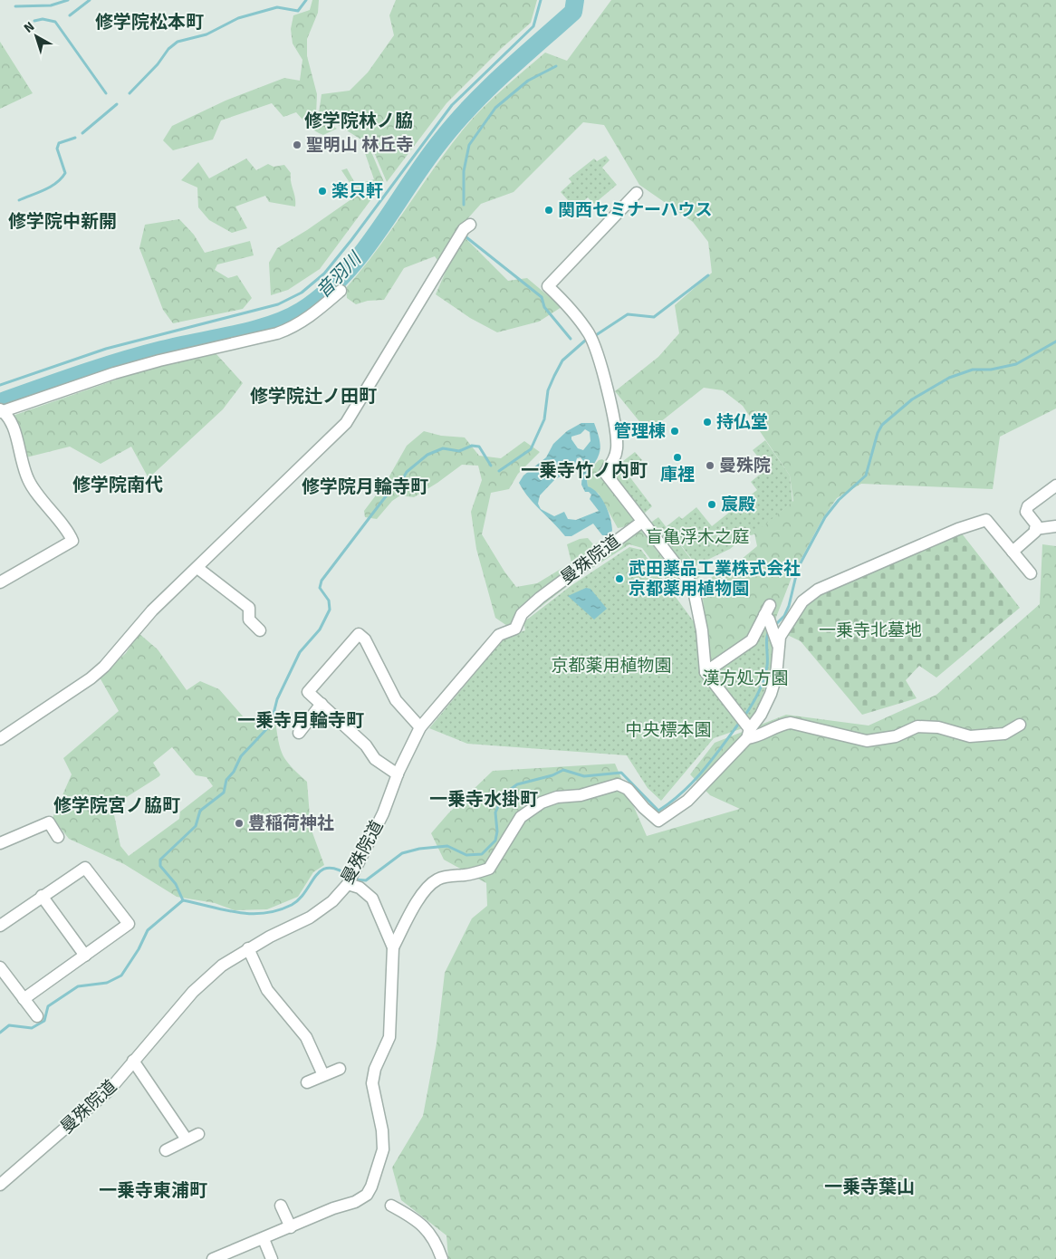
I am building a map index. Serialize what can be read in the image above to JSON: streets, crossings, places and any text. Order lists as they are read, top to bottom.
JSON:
{
  "streets": {
    "street": ["曼殊院道"]
  },
  "districts": [
    "修学院松本町",
    "修学院林ノ脇",
    "修学院中新開",
    "修学院辻ノ田町",
    "一乗寺竹ノ内町",
    "修学院南代",
    "修学院月輪寺町",
    "一乗寺月輪寺町",
    "一乗寺水掛町",
    "修学院宮ノ脇町",
    "一乗寺葉山",
    "一乗寺東浦町"
  ],
  "water": ["音羽川"],
  "parks": [
    "盲亀浮木之庭",
    "一乗寺北墓地",
    "京都薬用植物園",
    "漢方処方園",
    "中央標本園"
  ],
  "places": [
    "聖明山 林丘寺",
    "楽只軒",
    "関西セミナーハウス",
    "持仏堂",
    "管理棟",
    "庫裡",
    "曼殊院",
    "宸殿",
    "武田薬品工業株式会社 京都薬用植物園",
    "豊稲荷神社"
  ],
  "north": "top left"
}
